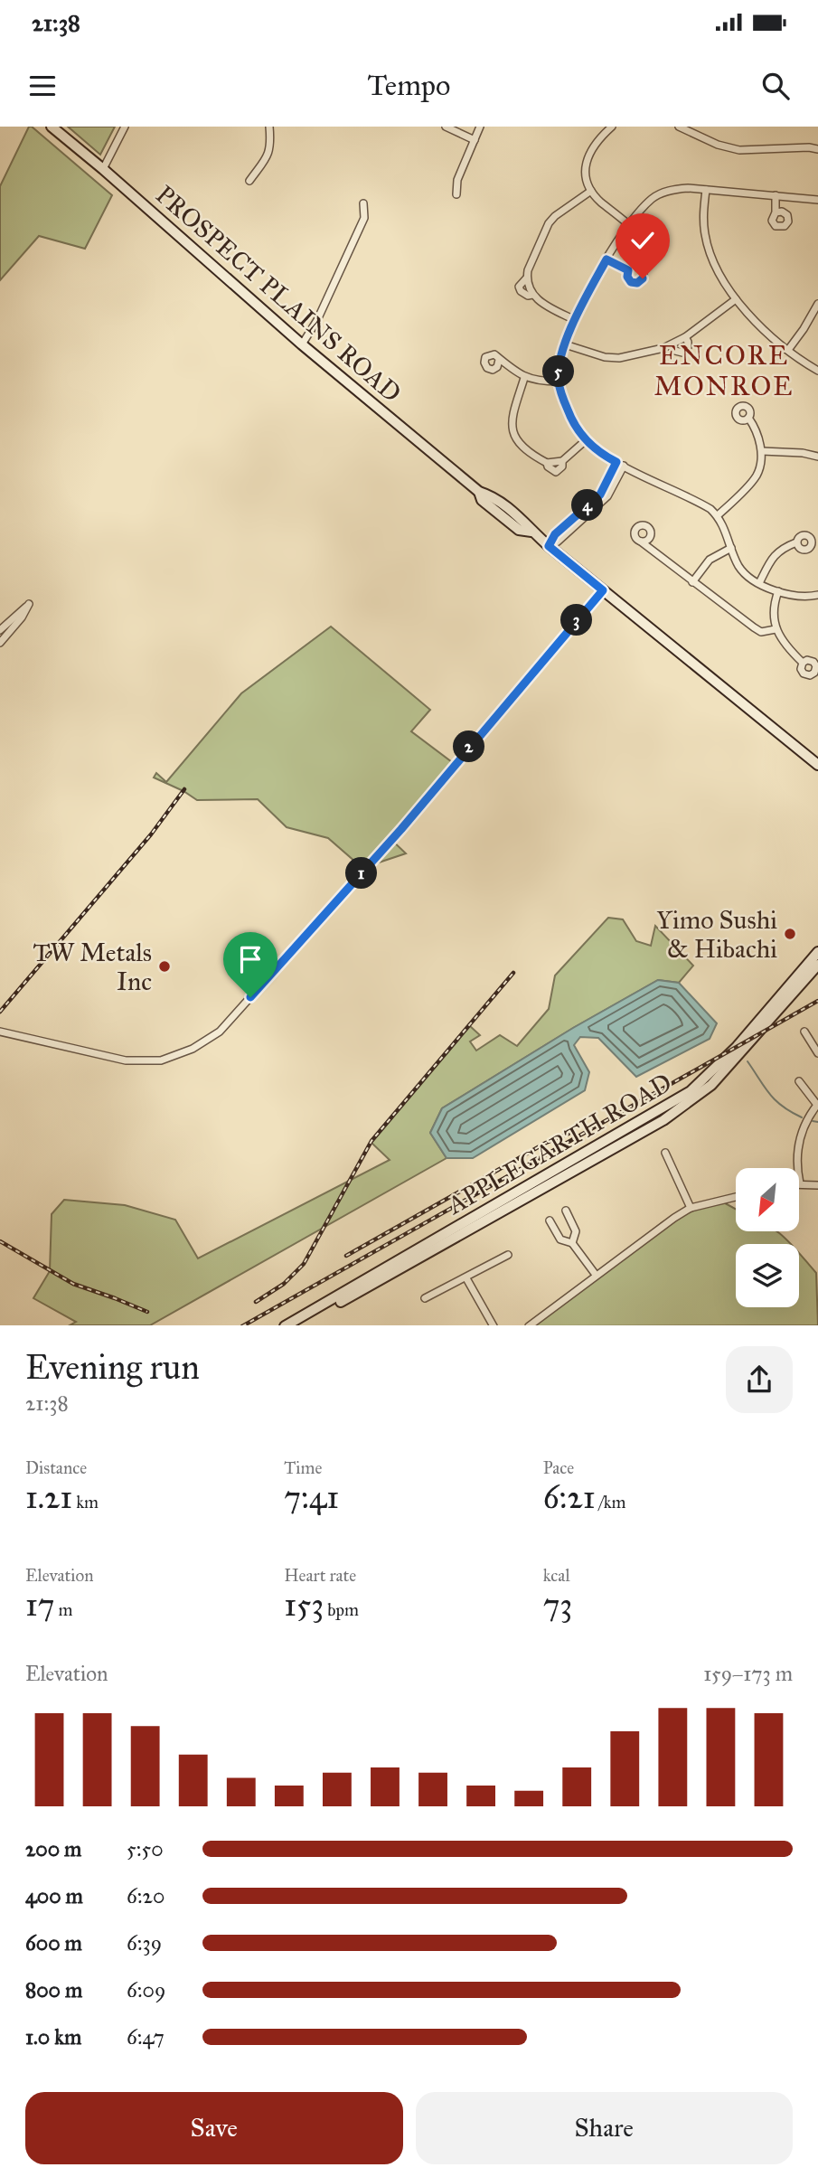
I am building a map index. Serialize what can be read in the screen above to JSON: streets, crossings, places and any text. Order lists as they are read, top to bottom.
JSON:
{
  "streets": {
    "main road": ["PROSPECT PLAINS ROAD", "APPLEGARTH ROAD"]
  },
  "districts": ["ENCORE MONROE"],
  "places": ["Yimo Sushi & Hibachi", "TW Metals Inc"],
  "north": "bottom left",
  "page": {
    "status": "21:38",
    "header": "Tempo",
    "pins": [
      "5",
      "4",
      "3",
      "2",
      "1"
    ],
    "heading": ["Evening run", "21:38"],
    "stats": [
      ["Distance", "1.21 km"],
      ["Time", "7:41"],
      ["Pace", "6:21 /km"],
      ["Elevation", "17 m"],
      ["Heart rate", "153 bpm"],
      ["kcal", "73"]
    ],
    "chart": ["Elevation", "159–173 m"],
    "list": [
      {
        "name": "200 m",
        "note": "5:50"
      },
      {
        "name": "400 m",
        "note": "6:20"
      },
      {
        "name": "600 m",
        "note": "6:39"
      },
      {
        "name": "800 m",
        "note": "6:09"
      },
      {
        "name": "1.0 km",
        "note": "6:47"
      }
    ],
    "buttons": ["Save", "Share"]
  }
}
